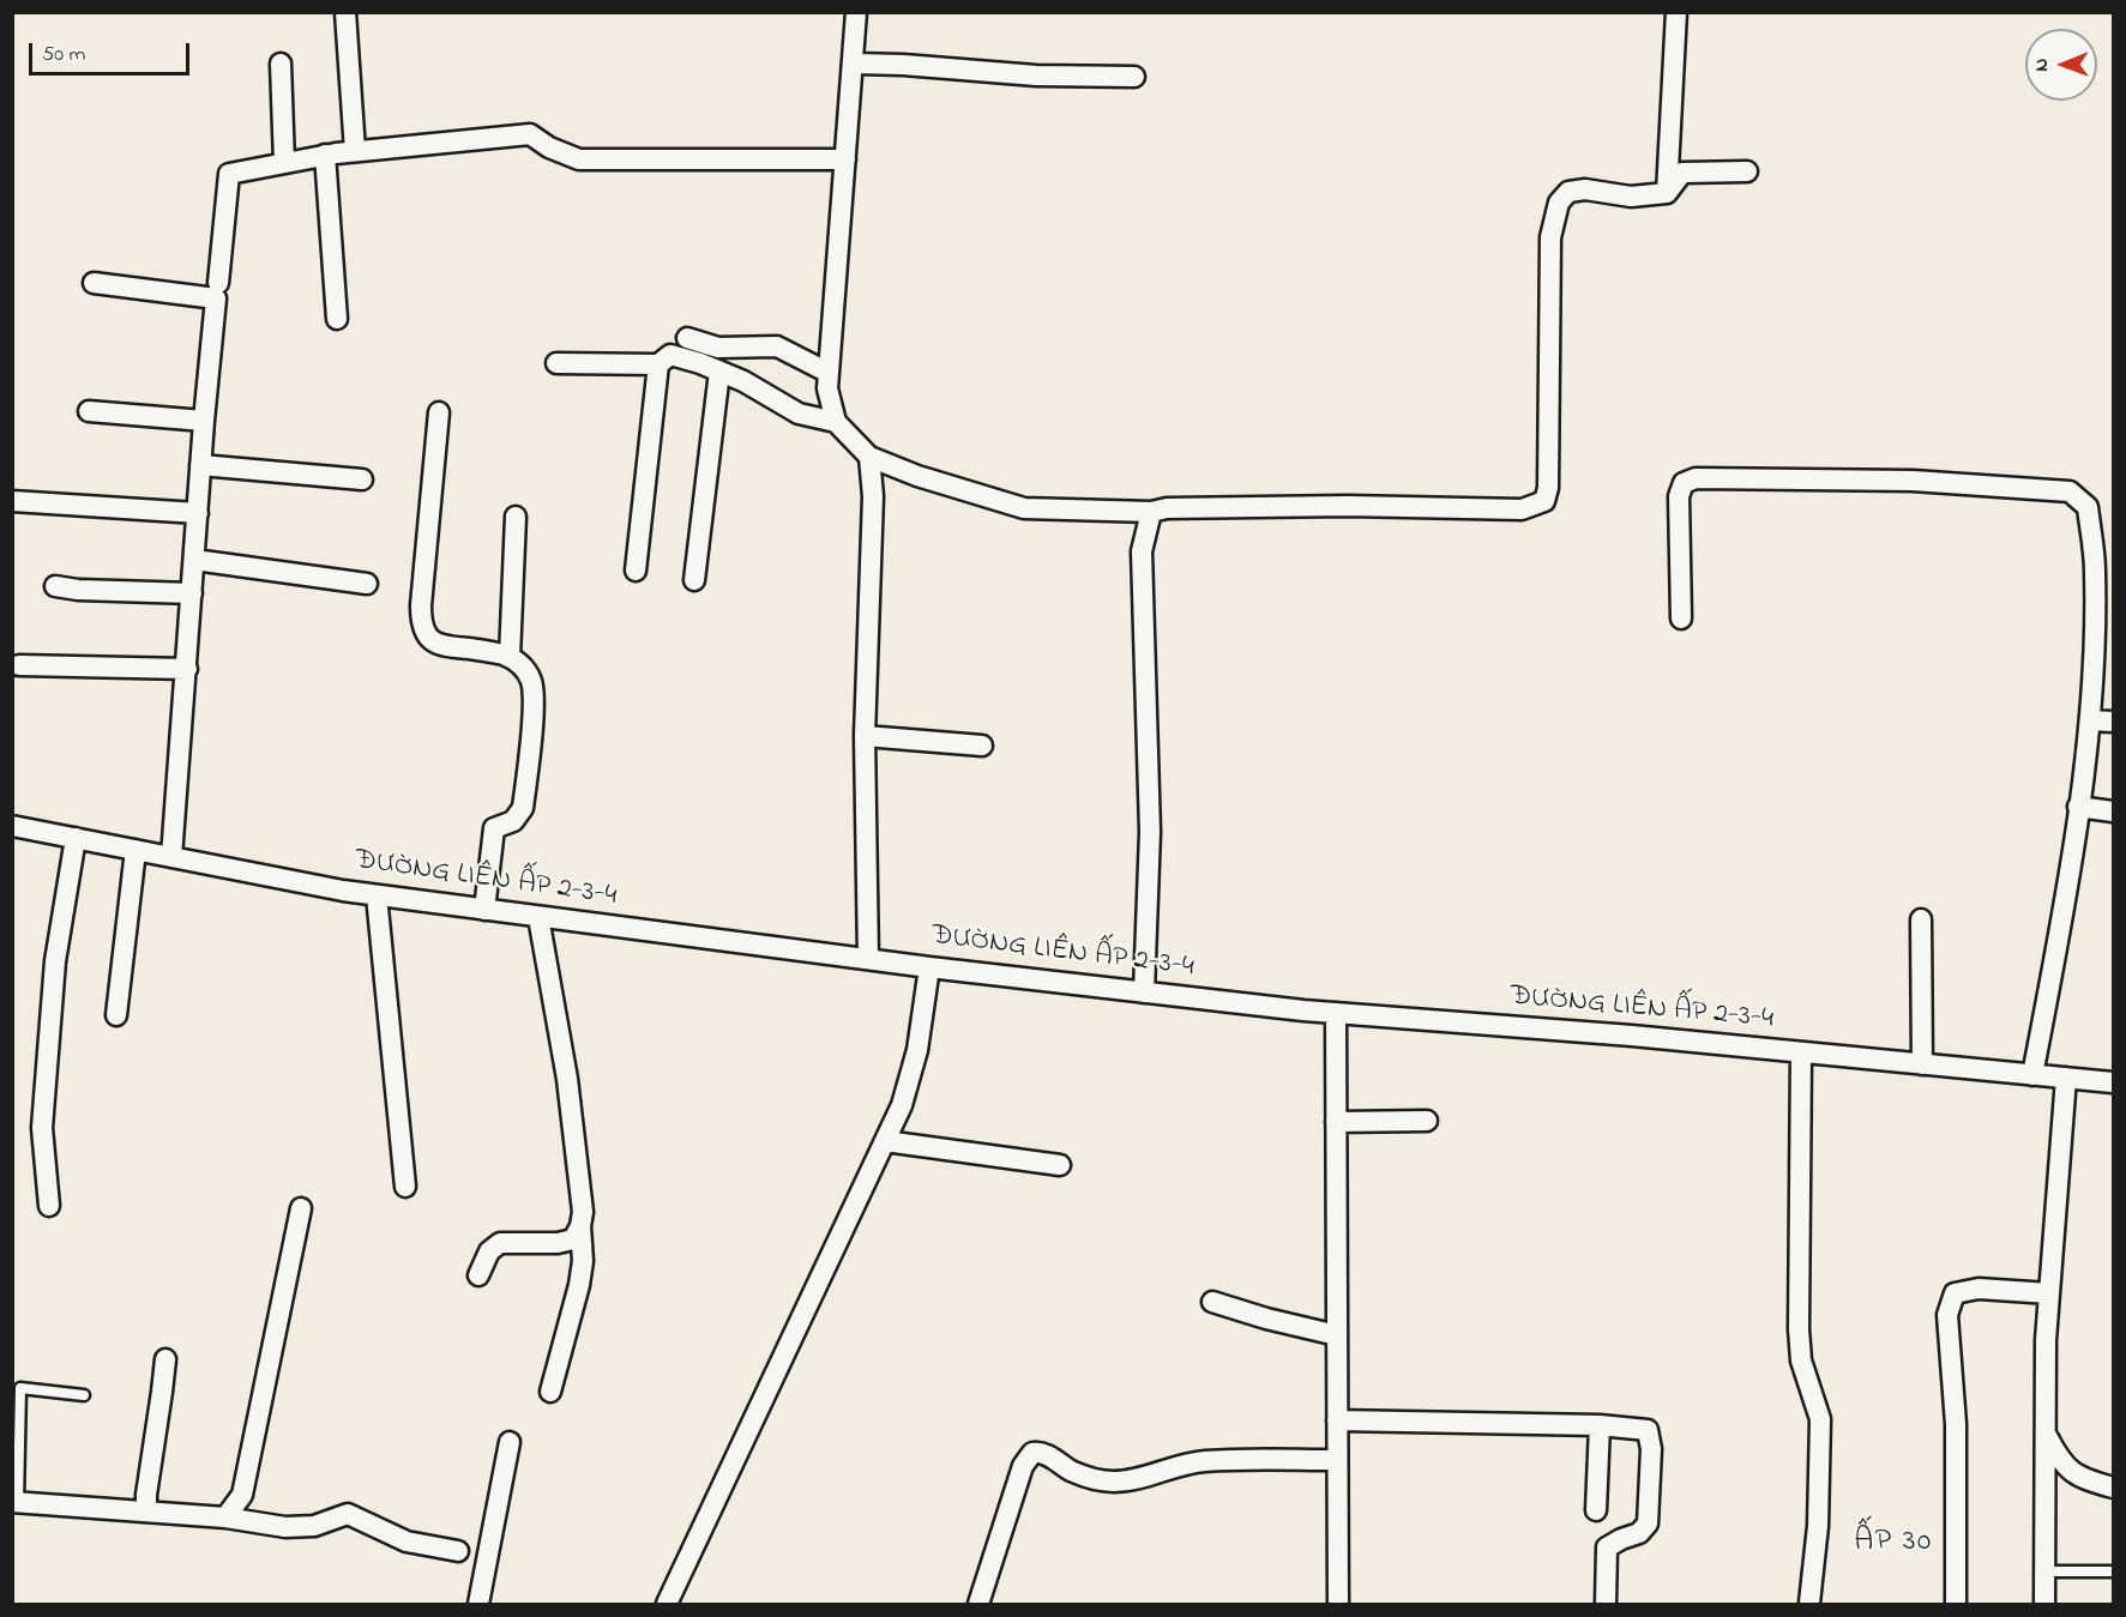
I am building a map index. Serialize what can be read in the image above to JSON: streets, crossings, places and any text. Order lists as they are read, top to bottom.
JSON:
{
  "streets": {
    "street": ["ĐƯỜNG LIÊN ẤP 2-3-4"]
  },
  "districts": ["ẤP 30"],
  "scale_bar": "50 m",
  "north": "left"
}
